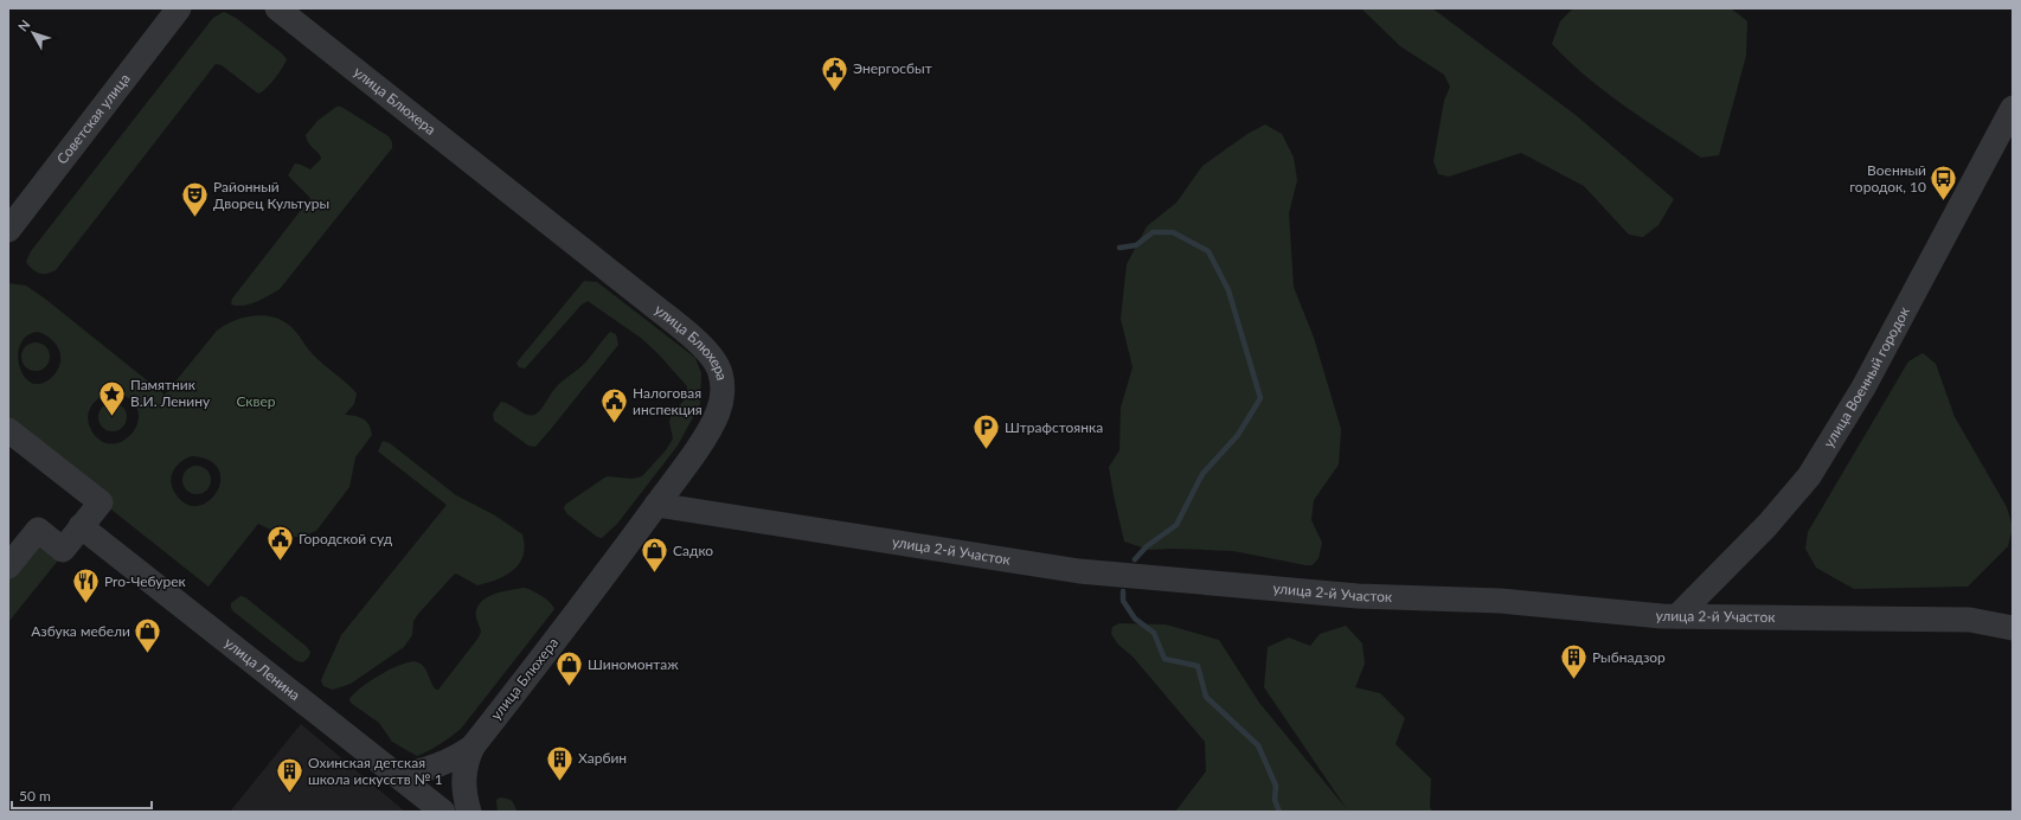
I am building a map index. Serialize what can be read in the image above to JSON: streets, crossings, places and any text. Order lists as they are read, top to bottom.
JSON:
{
  "streets": {
    "street": [
      "улица Блюхера",
      "Советская улица",
      "улица Военный городок",
      "улица 2-й Участок",
      "улица Ленина"
    ]
  },
  "crossings": [
    ["улица Блюхера", "улица 2-й Участок"],
    ["улица Военный городок", "улица 2-й Участок"]
  ],
  "parks": ["Сквер"],
  "places": {
    "public building": ["Энергосбыт", "Налоговая инспекция", "Городской суд"],
    "bus stop": ["Военный городок, 10"],
    "theatre": ["Районный Дворец Культуры"],
    "place": ["Памятник В.И. Ленину"],
    "parking": ["Штрафстоянка"],
    "shop": ["Садко", "Азбука мебели", "Шиномонтаж"],
    "restaurant": ["Pro-Чебурек"],
    "building": ["Рыбнадзор", "Харбин", "Охинская детская школа искусств № 1"]
  },
  "scale_bar": "50 m",
  "north": "top left"
}
